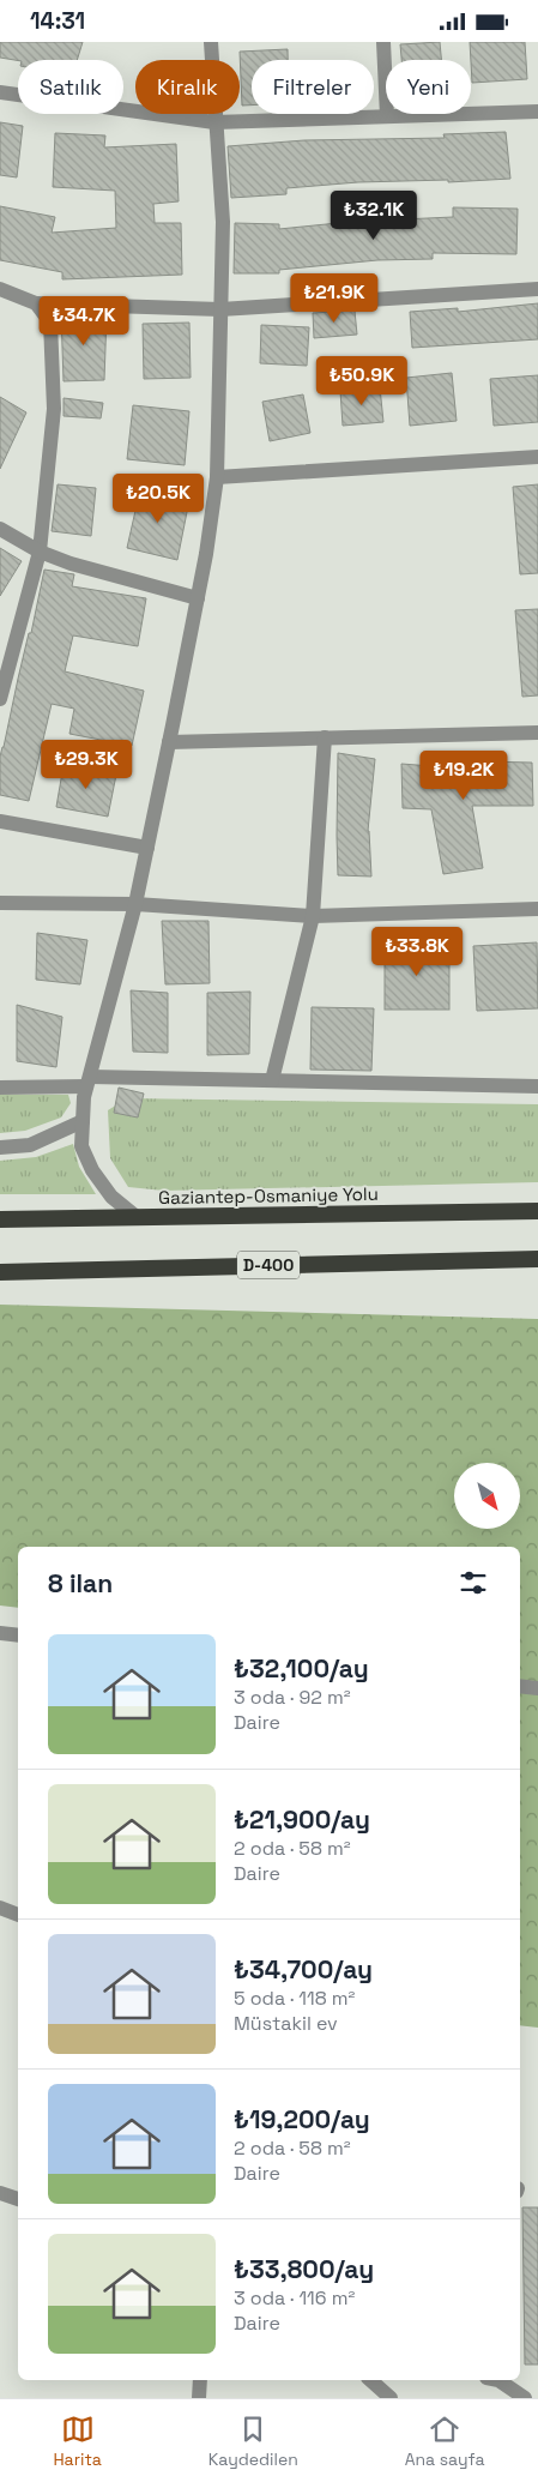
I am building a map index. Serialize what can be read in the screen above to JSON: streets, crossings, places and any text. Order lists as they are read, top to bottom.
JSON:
{
  "streets": {
    "highway": ["Gaziantep-Osmaniye Yolu", "D-400"]
  },
  "north": "bottom right",
  "page": {
    "status": "14:31",
    "chip": [
      "Satılık",
      "Kiralık",
      "Filtreler",
      "Yeni"
    ],
    "price": [
      "₺32.1K",
      "₺21.9K",
      "₺34.7K",
      "₺50.9K",
      "₺20.5K",
      "₺29.3K",
      "₺19.2K",
      "₺33.8K"
    ],
    "heading": "8 ilan",
    "list": [
      {
        "name": "₺32,100/ay",
        "note": "3 oda · 92 m² · Daire"
      },
      {
        "name": "₺21,900/ay",
        "note": "2 oda · 58 m² · Daire"
      },
      {
        "name": "₺34,700/ay",
        "note": "5 oda · 118 m² · Müstakil ev"
      },
      {
        "name": "₺19,200/ay",
        "note": "2 oda · 58 m² · Daire"
      },
      {
        "name": "₺33,800/ay",
        "note": "3 oda · 116 m² · Daire"
      }
    ],
    "tabs": ["Harita", "Kaydedilen", "Ana sayfa"]
  }
}
